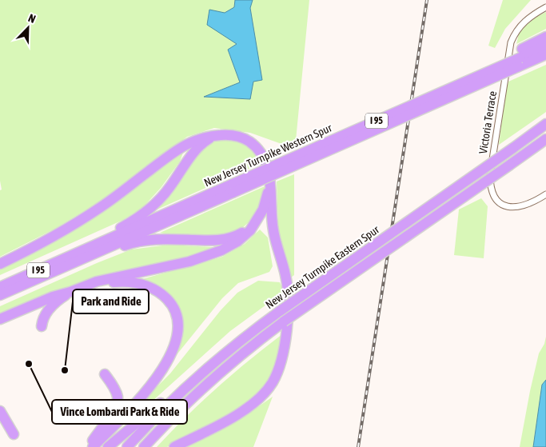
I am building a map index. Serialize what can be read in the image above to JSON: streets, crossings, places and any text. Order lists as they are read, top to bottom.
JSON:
{
  "streets": {
    "highway": ["I 95", "New Jersey Turnpike Western Spur", "New Jersey Turnpike Eastern Spur"],
    "street": ["Victoria Terrace"]
  },
  "places": ["Vince Lombardi Park & Ride", "Park and Ride"],
  "north": "top right"
}
